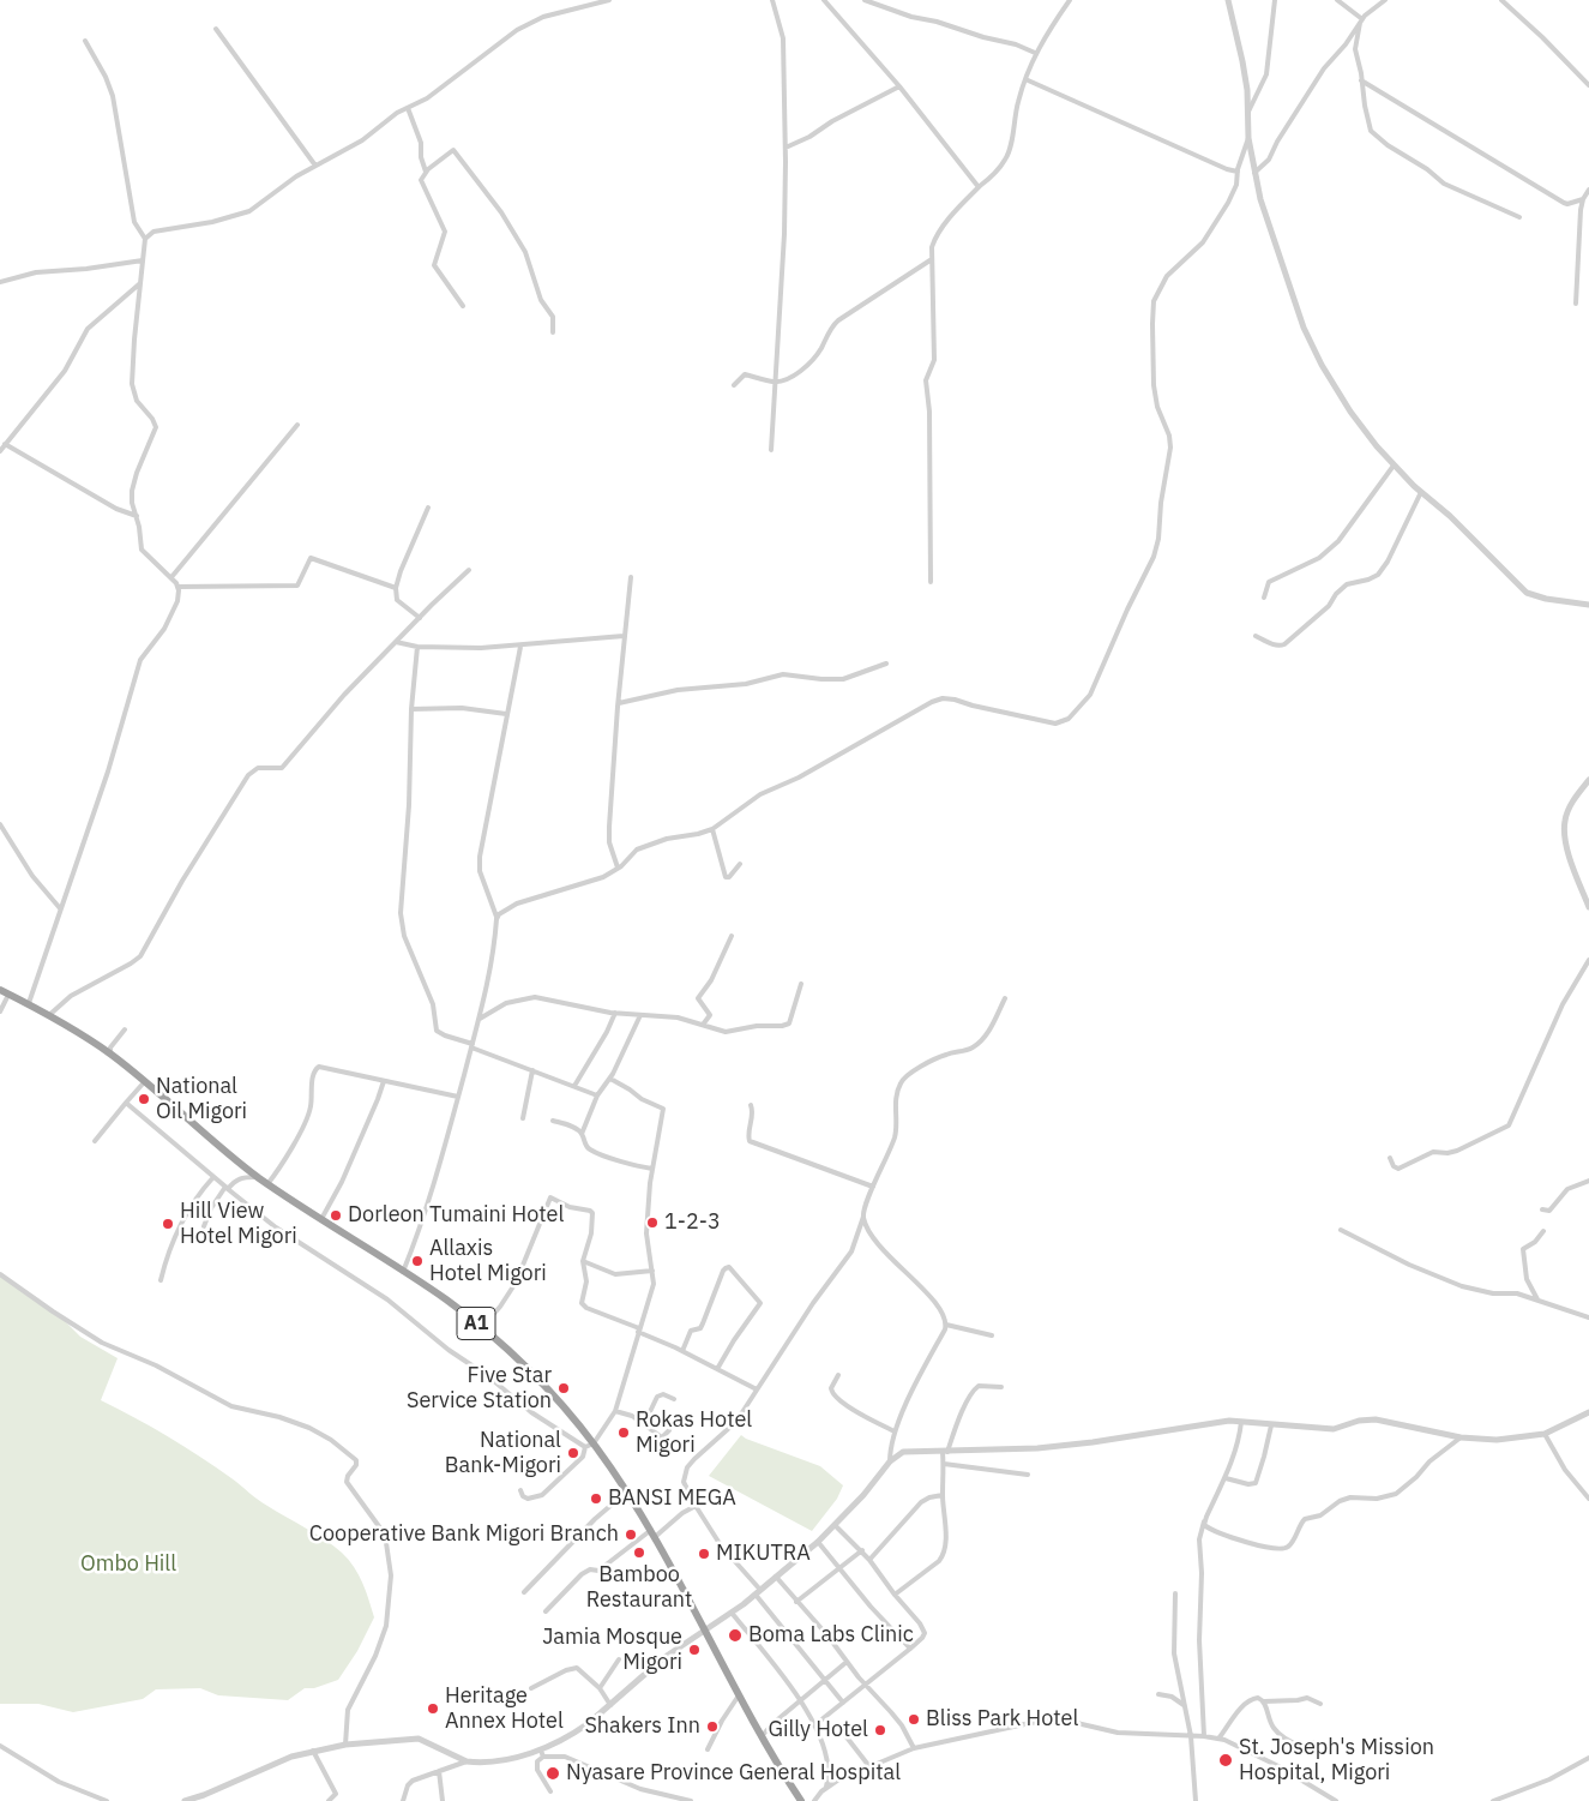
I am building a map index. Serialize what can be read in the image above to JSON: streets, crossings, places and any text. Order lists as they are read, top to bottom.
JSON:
{
  "streets": {
    "highway": ["A1"]
  },
  "parks": ["Ombo Hill"],
  "places": [
    "National Oil Migori",
    "Dorleon Tumaini Hotel",
    "1-2-3",
    "Hill View Hotel Migori",
    "Allaxis Hotel Migori",
    "Five Star Service Station",
    "Rokas Hotel Migori",
    "National Bank-Migori",
    "BANSI MEGA",
    "Cooperative Bank Migori Branch",
    "Bamboo Restaurant",
    "MIKUTRA",
    "Boma Labs Clinic",
    "Jamia Mosque Migori",
    "Heritage Annex Hotel",
    "Bliss Park Hotel",
    "Shakers Inn",
    "Gilly Hotel",
    "St. Joseph's Mission Hospital, Migori",
    "Nyasare Province General Hospital"
  ]
}
